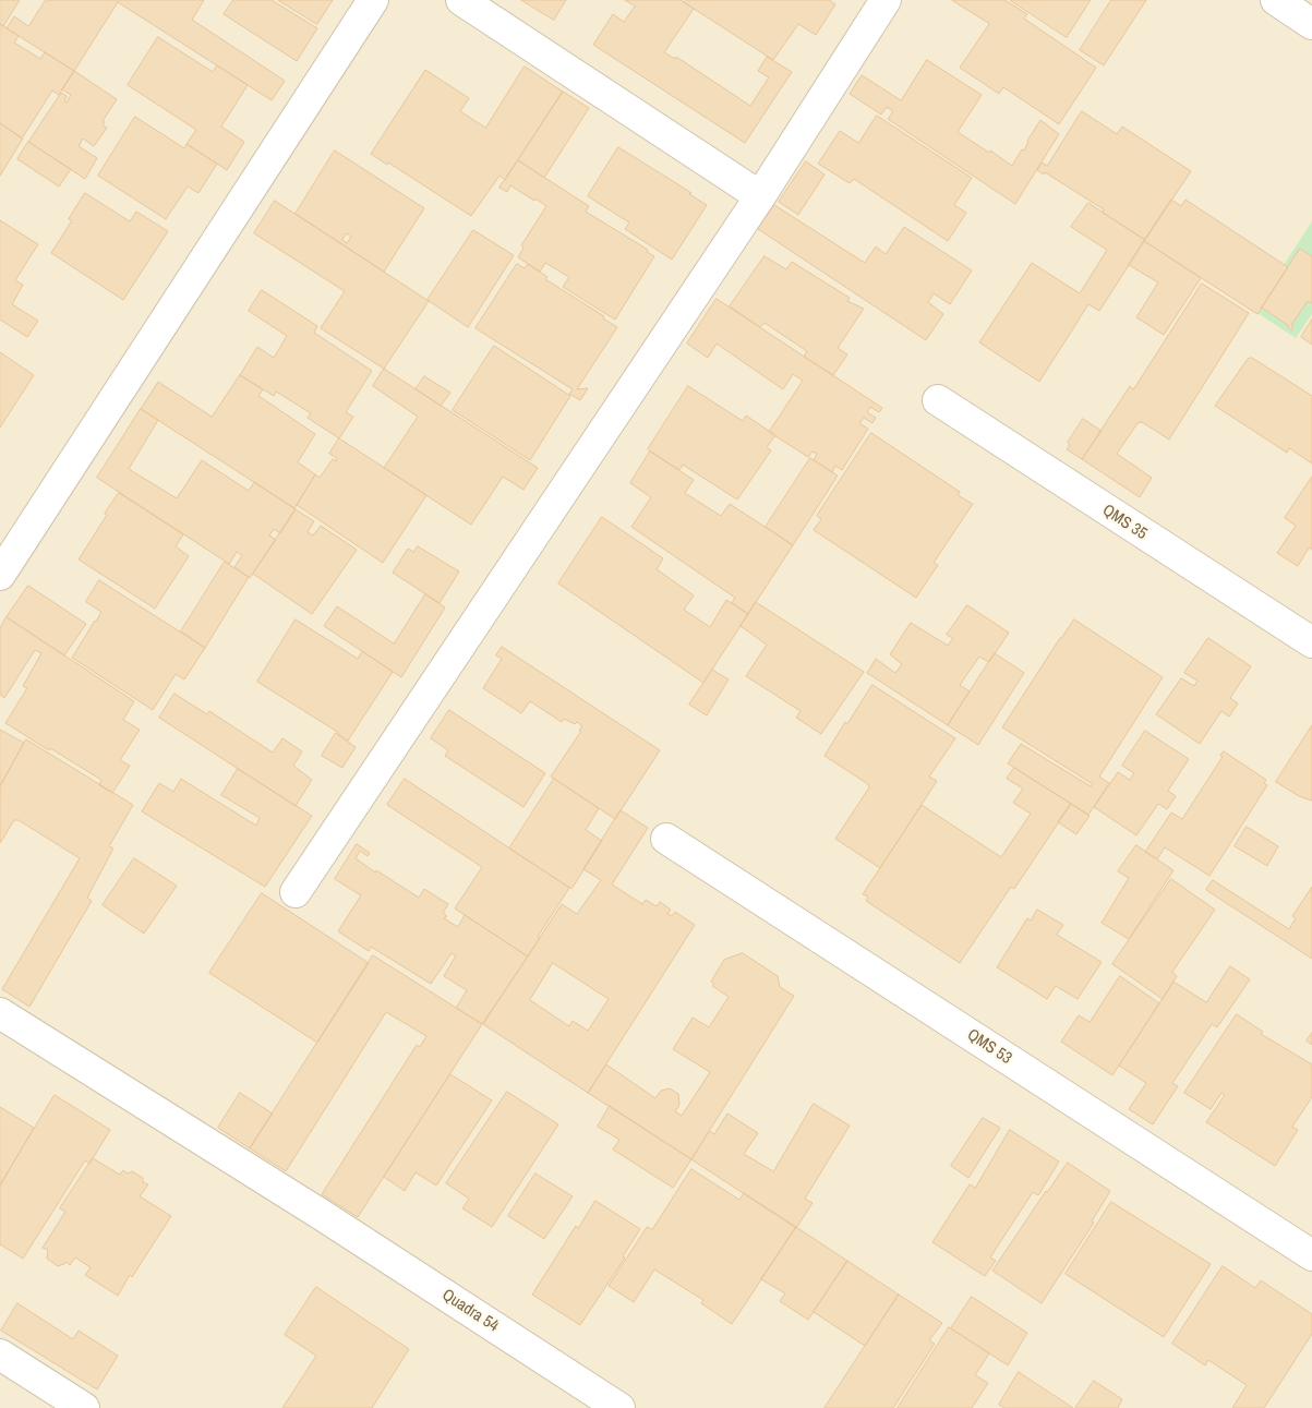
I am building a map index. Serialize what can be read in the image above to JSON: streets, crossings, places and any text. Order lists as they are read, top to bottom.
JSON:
{
  "streets": {
    "street": ["QMS 35", "QMS 53", "Quadra 54"]
  }
}
